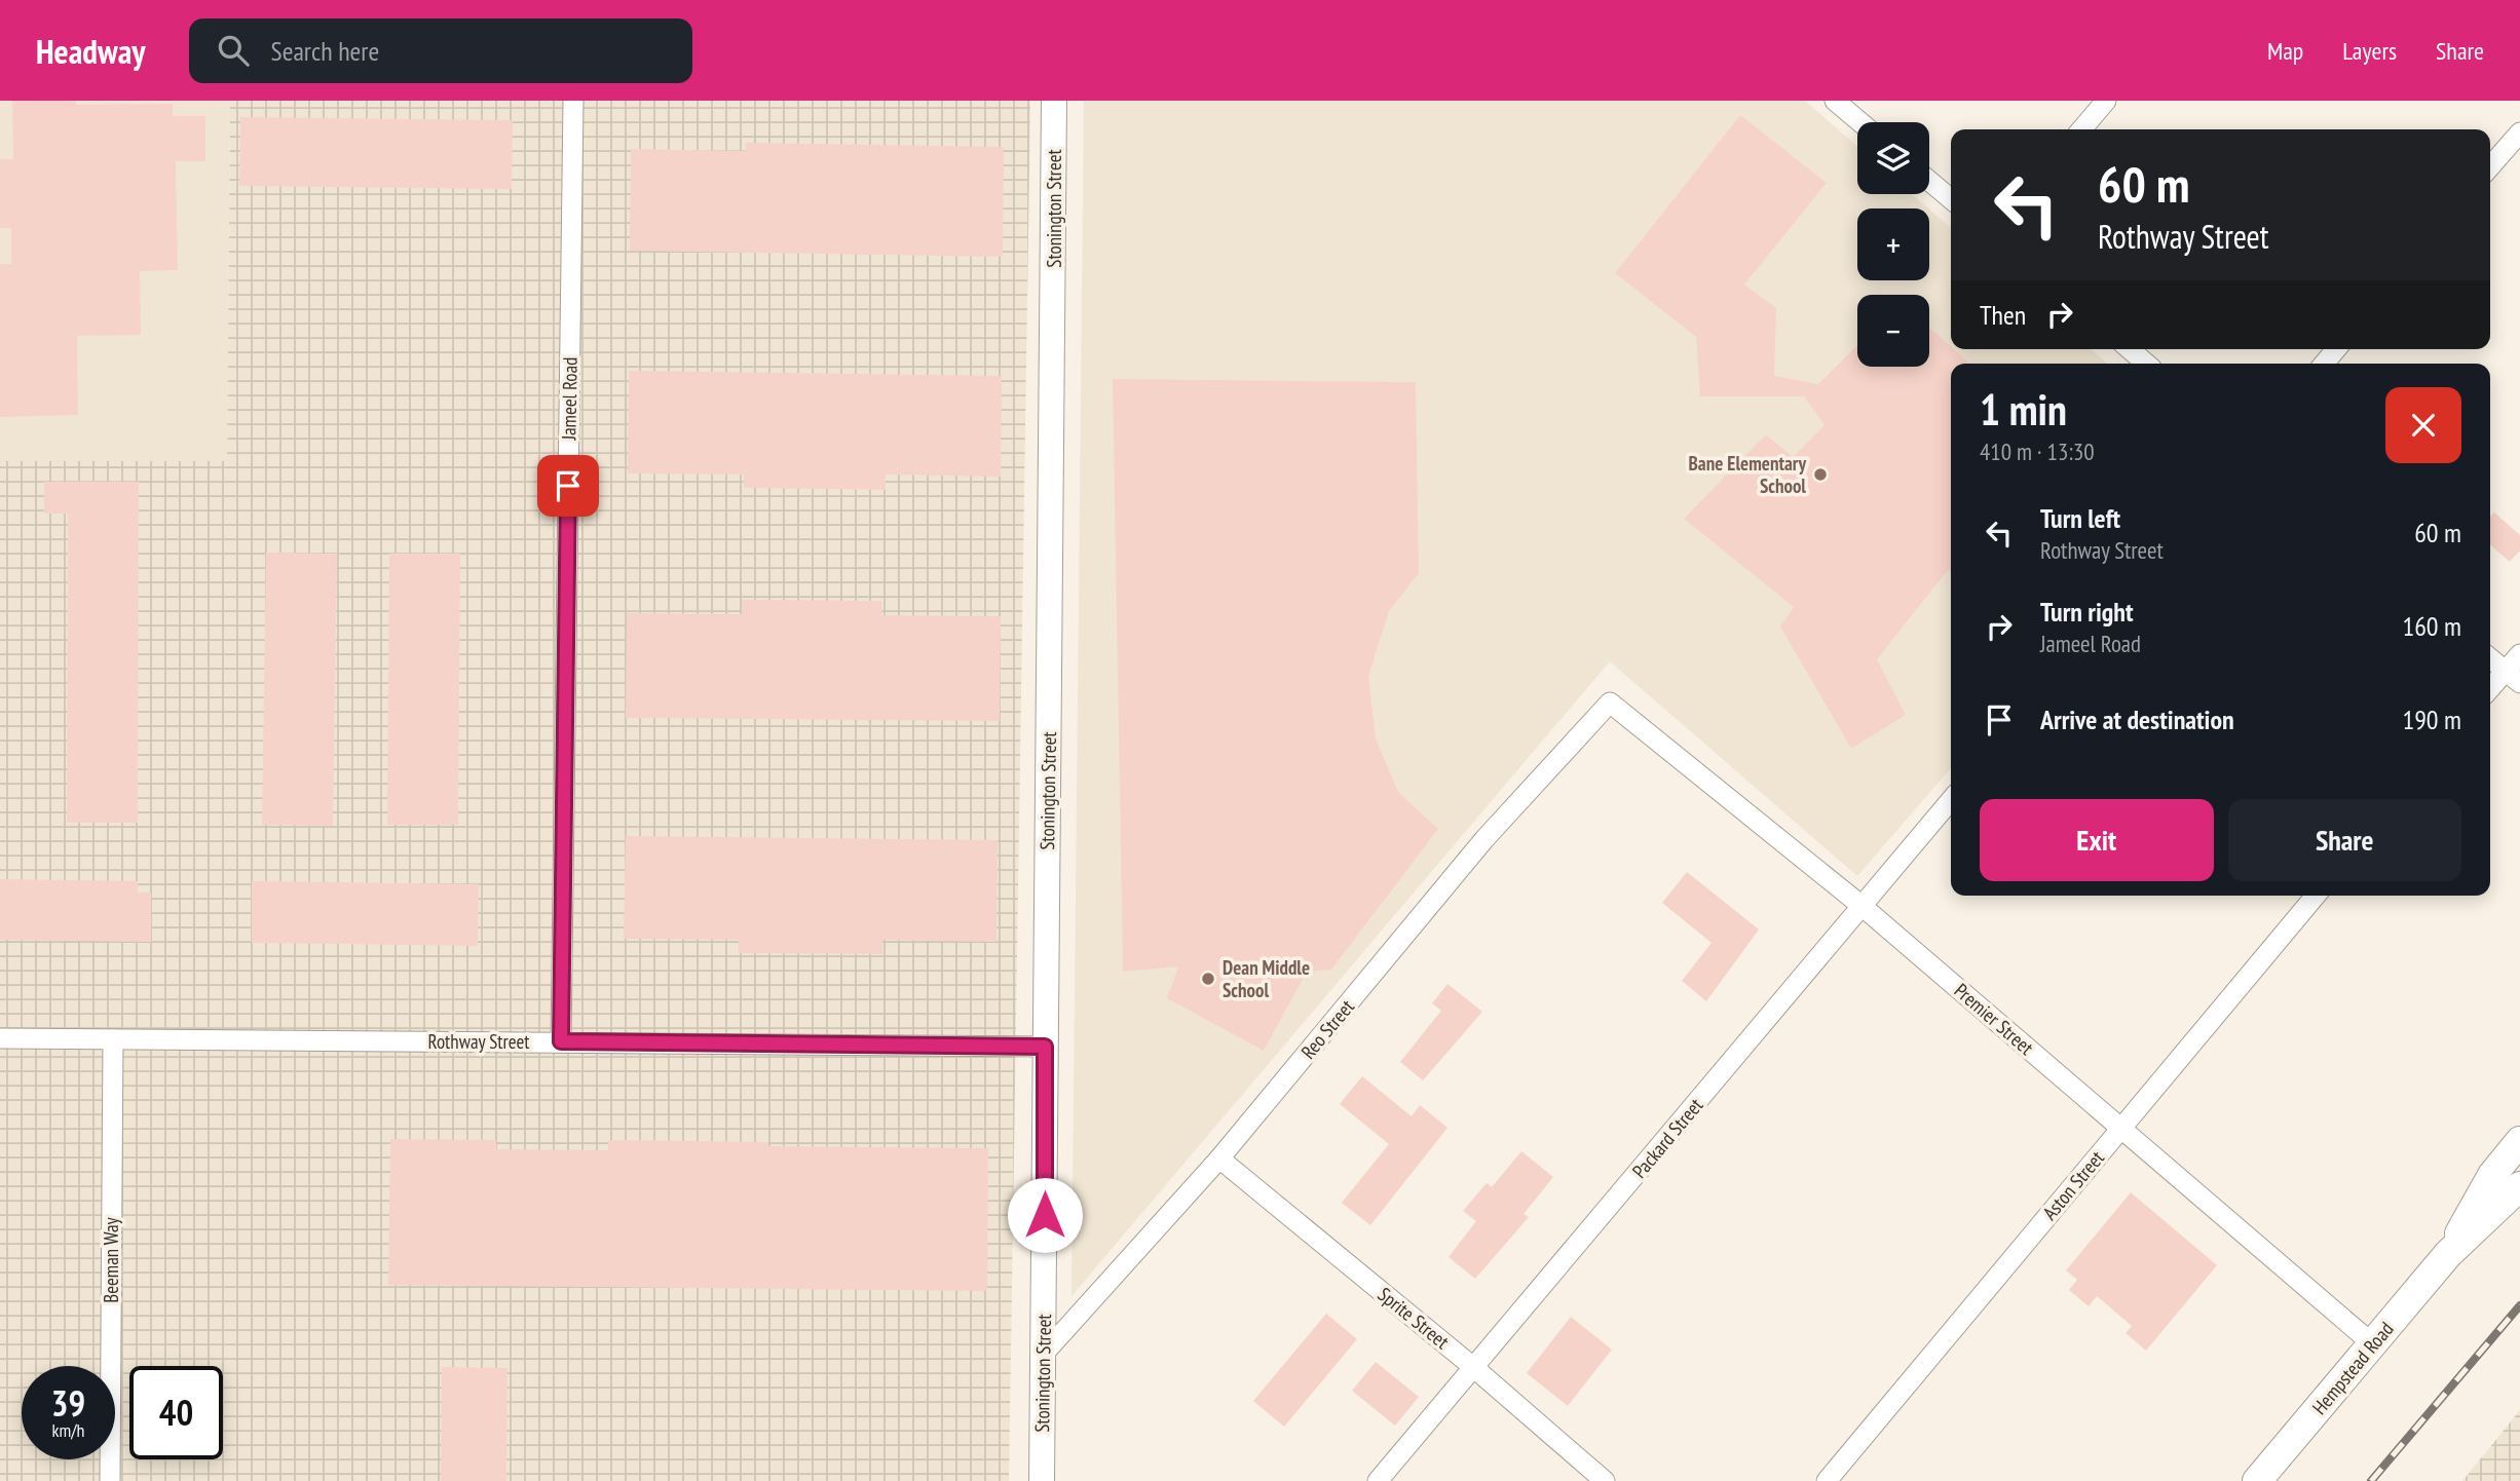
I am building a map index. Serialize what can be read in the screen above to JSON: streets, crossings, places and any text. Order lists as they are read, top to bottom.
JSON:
{
  "streets": {
    "main road": ["Hempstead Road"],
    "street": [
      "Stonington Street",
      "Jameel Road",
      "Premier Street",
      "Reo Street",
      "Rothway Street",
      "Packard Street",
      "Aston Street",
      "Beeman Way",
      "Sprite Street"
    ]
  },
  "crossings": [
    ["Stonington Street", "Reo Street"],
    ["Stonington Street", "Rothway Street"],
    ["Jameel Road", "Rothway Street"],
    ["Premier Street", "Reo Street"],
    ["Premier Street", "Packard Street"],
    ["Premier Street", "Aston Street"],
    ["Premier Street", "Hempstead Road"],
    ["Reo Street", "Sprite Street"],
    ["Rothway Street", "Beeman Way"],
    ["Packard Street", "Sprite Street"]
  ],
  "places": ["Bane Elementary School", "Dean Middle School"],
  "page": {
    "header": "Headway",
    "search": "Search here",
    "nav": ["Map", "Layers", "Share"],
    "map_buttons": ["+", "−"],
    "turn": ["60 m", "Rothway Street"],
    "then": "Then",
    "heading": ["1 min", "410 m · 13:30"],
    "list": [
      {
        "name": "Turn left",
        "note": "Rothway Street",
        "value": "60 m"
      },
      {
        "name": "Turn right",
        "note": "Jameel Road",
        "value": "160 m"
      },
      {
        "name": "Arrive at destination",
        "value": "190 m"
      }
    ],
    "buttons": ["Exit", "Share"],
    "speed": "39 km/h",
    "limit": "40"
  }
}
